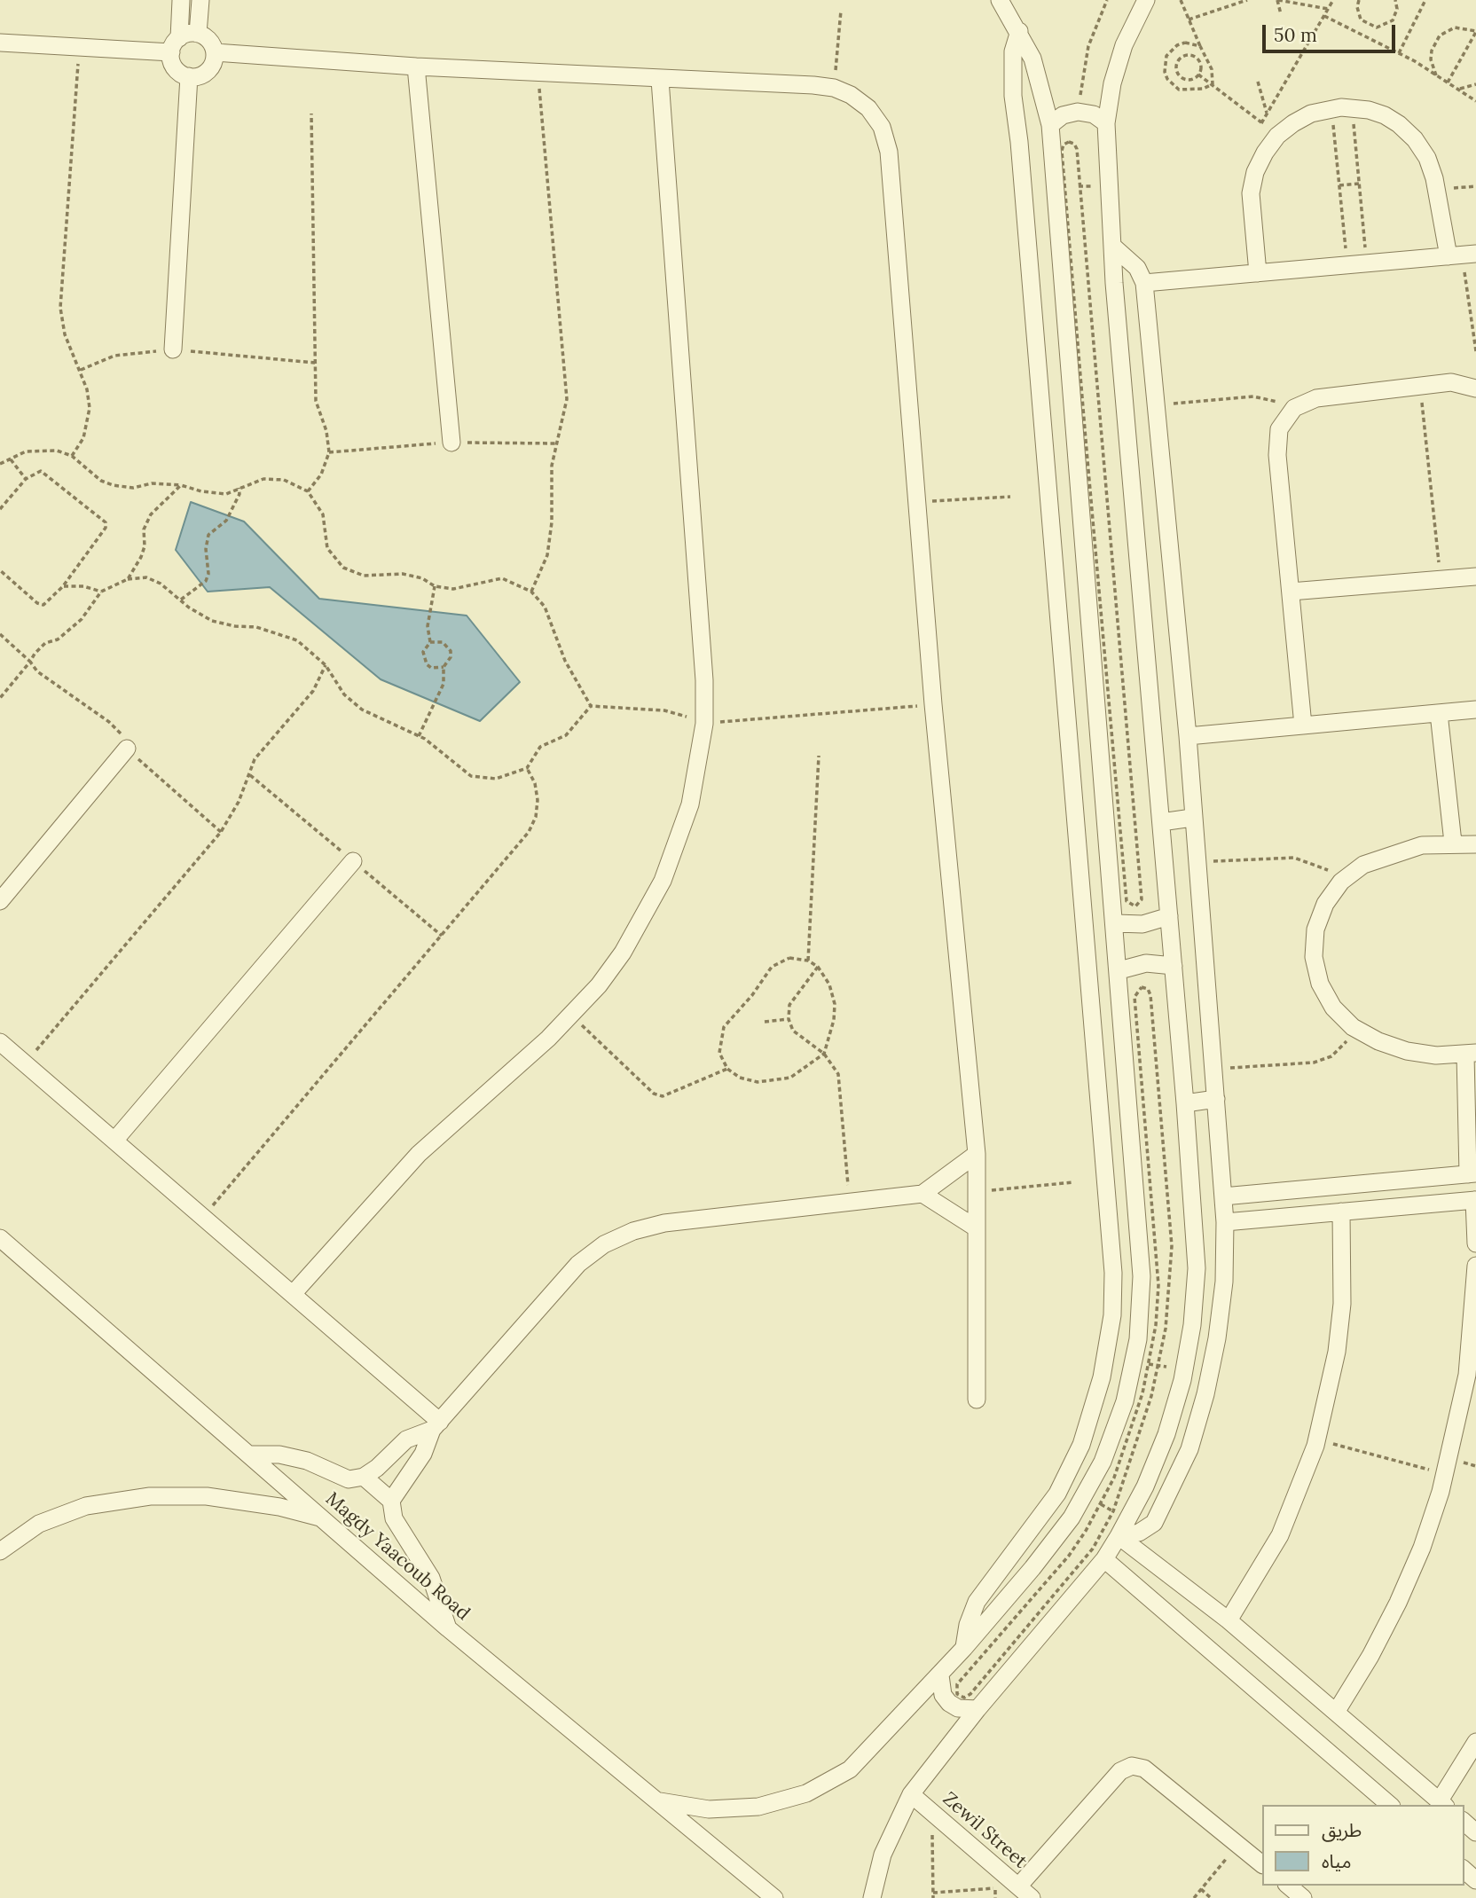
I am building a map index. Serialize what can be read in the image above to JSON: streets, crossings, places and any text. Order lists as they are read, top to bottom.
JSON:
{
  "streets": {
    "street": ["Magdy Yaacoub Road", "Zewil Street"]
  },
  "legend": ["طريق", "مياه"],
  "scale_bar": "50 m"
}
